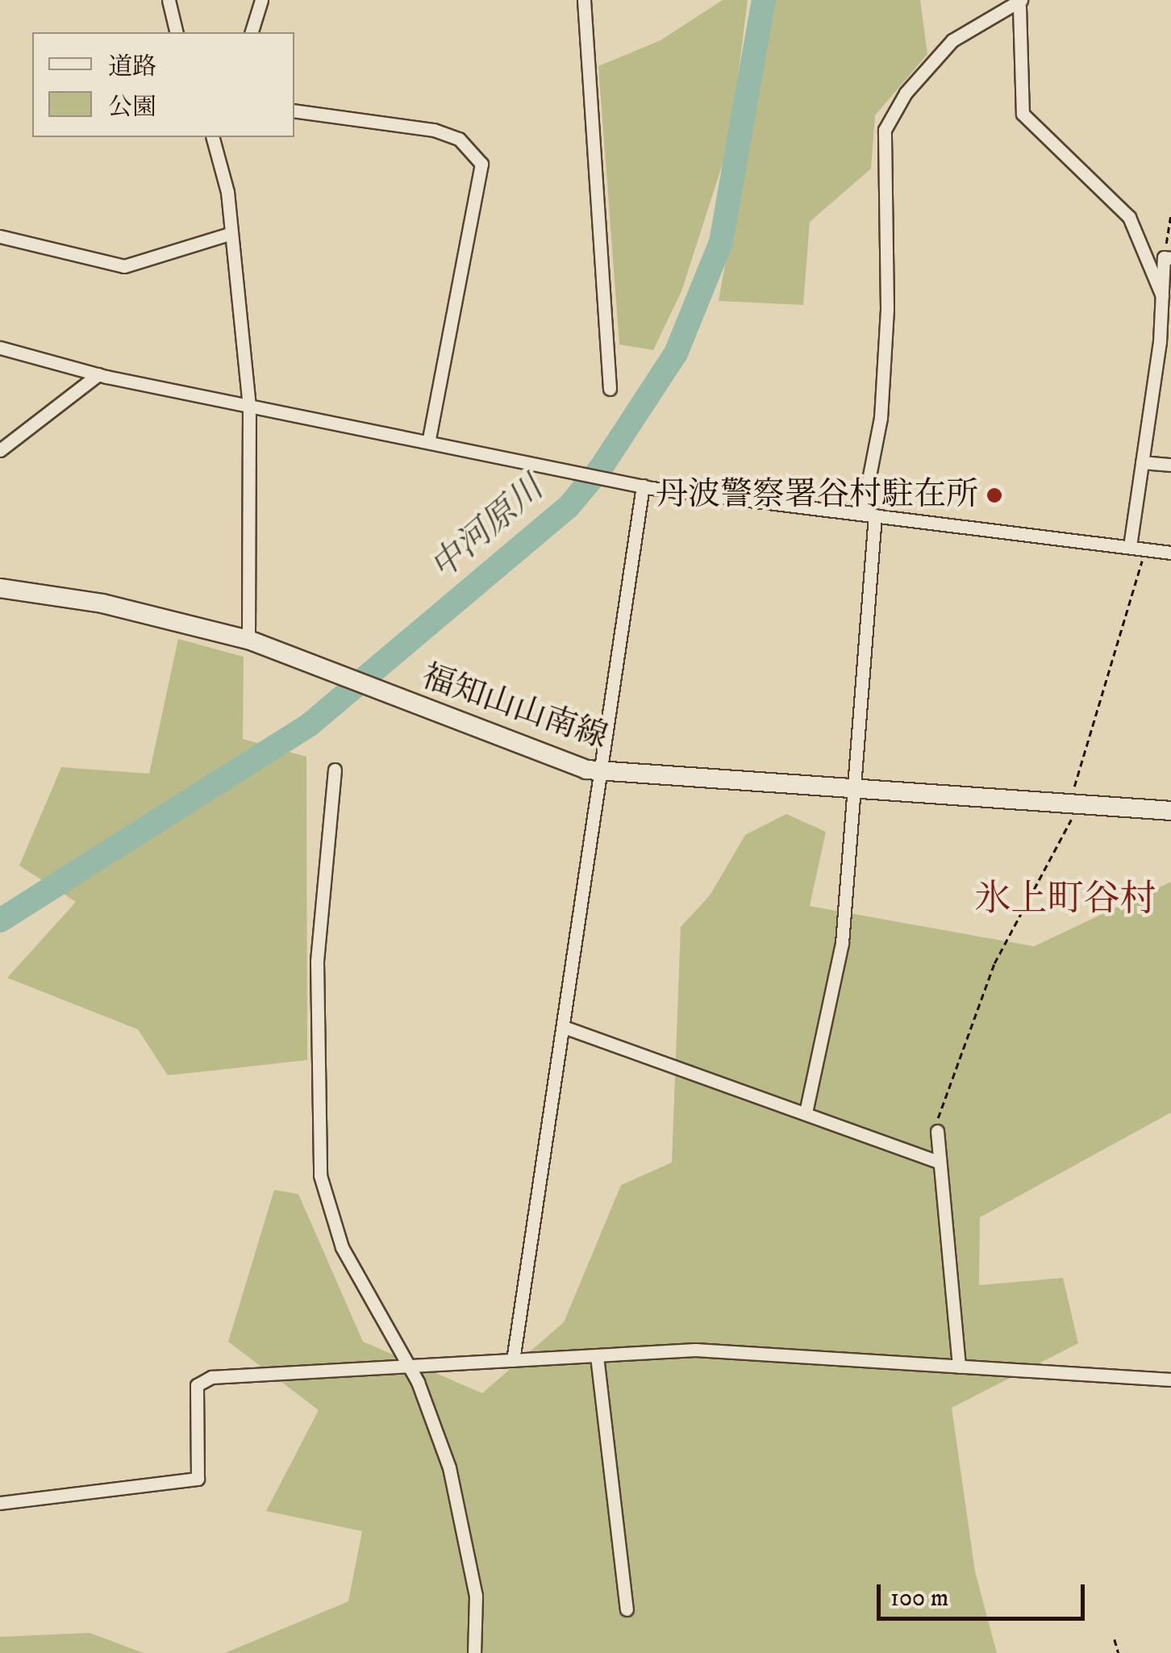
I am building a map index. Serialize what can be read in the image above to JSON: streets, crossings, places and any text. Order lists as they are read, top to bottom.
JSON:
{
  "streets": {
    "main road": ["福知山山南線"]
  },
  "districts": ["氷上町谷村"],
  "water": ["中河原川"],
  "places": ["丹波警察署谷村駐在所"],
  "legend": ["道路", "公園"],
  "scale_bar": "100 m"
}
